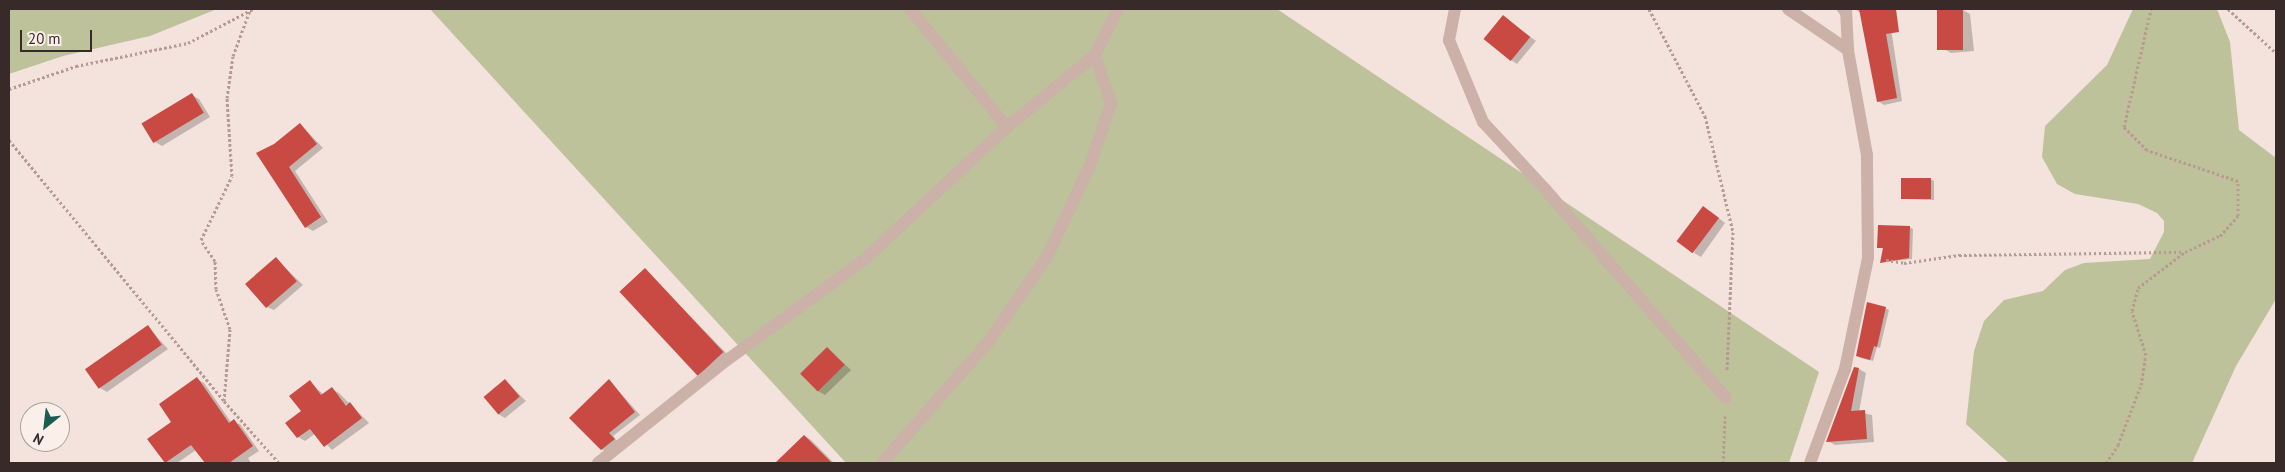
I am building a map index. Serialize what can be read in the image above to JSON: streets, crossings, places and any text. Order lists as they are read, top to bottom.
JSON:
{
  "scale_bar": "20 m",
  "north": "bottom left"
}
